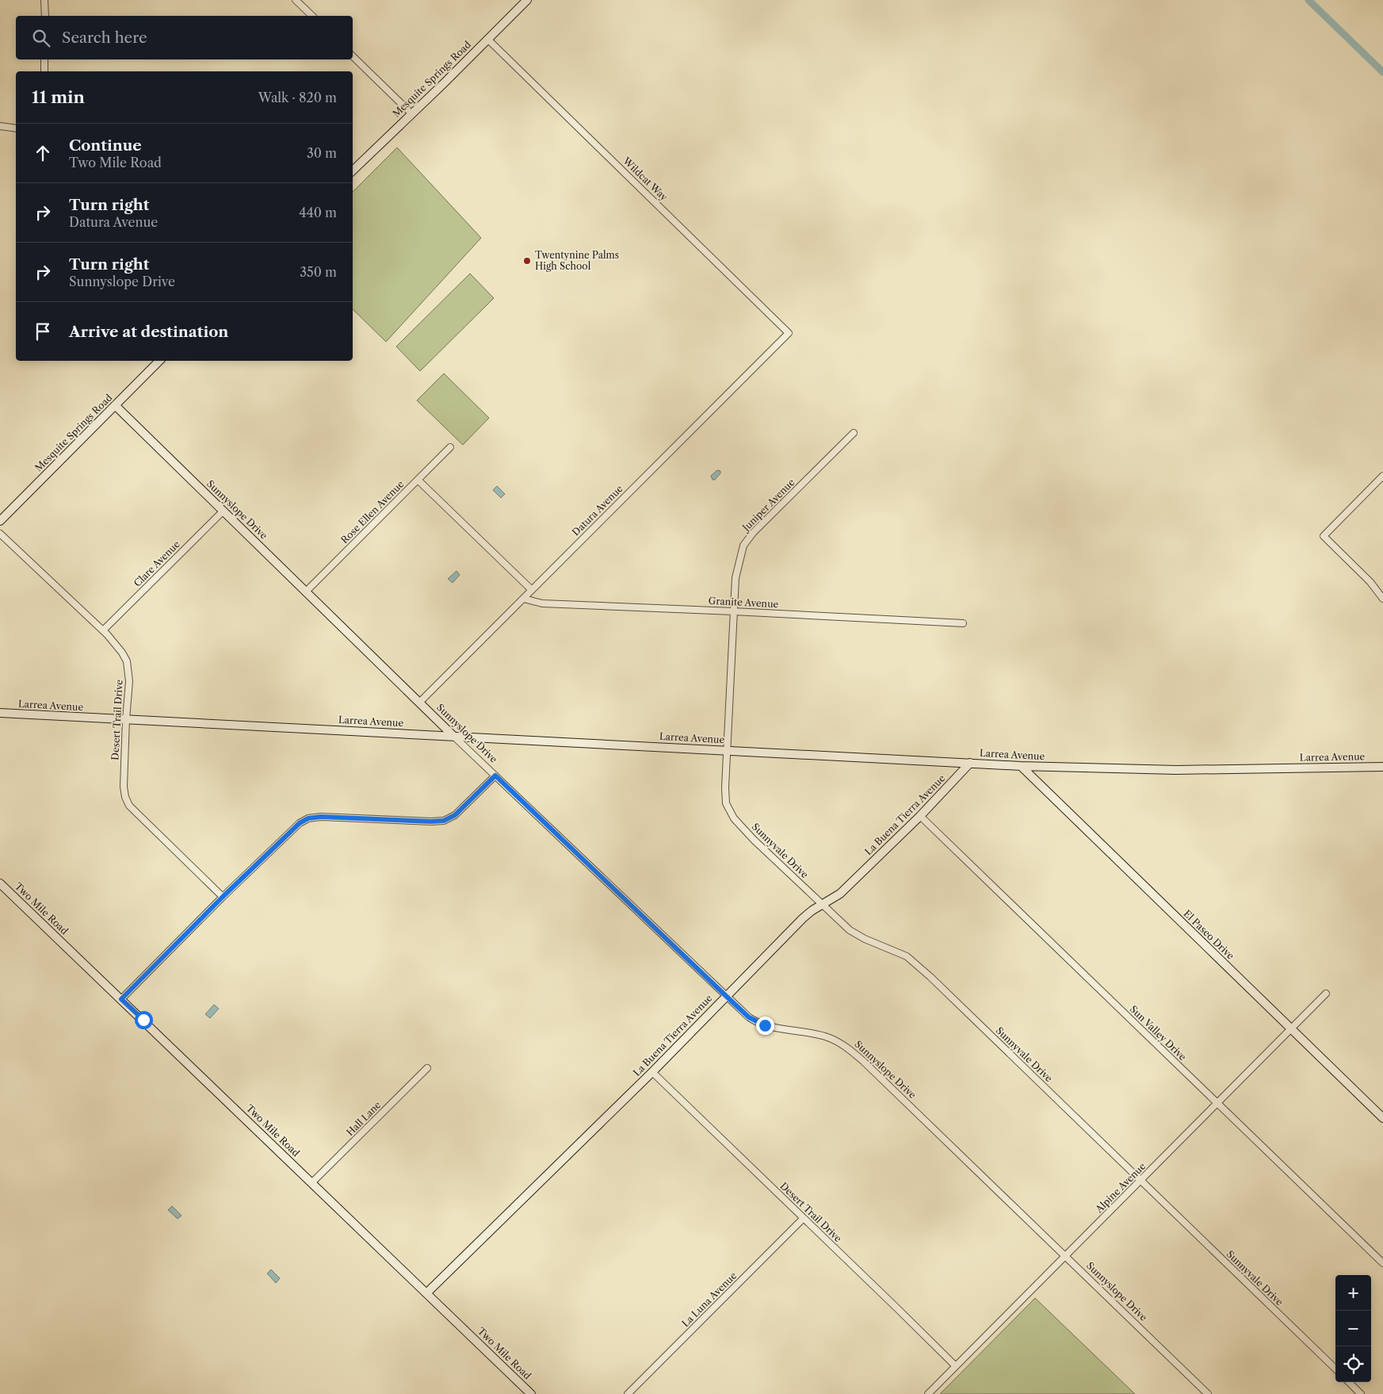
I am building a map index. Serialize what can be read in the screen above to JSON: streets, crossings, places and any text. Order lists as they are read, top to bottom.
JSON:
{
  "streets": {
    "street": [
      "Mesquite Springs Road",
      "Wildcat Way",
      "Juniper Avenue",
      "Sunnyslope Drive",
      "Datura Avenue",
      "Rose Ellen Avenue",
      "Clare Avenue",
      "Granite Avenue",
      "Larrea Avenue",
      "Desert Trail Drive",
      "La Buena Tierra Avenue",
      "Sunnyvale Drive",
      "Two Mile Road",
      "El Paseo Drive",
      "Sun Valley Drive",
      "Hall Lane",
      "Alpine Avenue",
      "La Luna Avenue"
    ]
  },
  "crossings": [
    ["Mesquite Springs Road", "Wildcat Way"],
    ["Mesquite Springs Road", "Sunnyslope Drive"],
    ["Wildcat Way", "Datura Avenue"],
    ["Juniper Avenue", "Granite Avenue"],
    ["Juniper Avenue", "Larrea Avenue"],
    ["Juniper Avenue", "Sunnyvale Drive"],
    ["Sunnyslope Drive", "Datura Avenue"],
    ["Sunnyslope Drive", "Rose Ellen Avenue"],
    ["Sunnyslope Drive", "Clare Avenue"],
    ["Sunnyslope Drive", "Larrea Avenue"],
    ["Sunnyslope Drive", "La Buena Tierra Avenue"],
    ["Sunnyslope Drive", "Alpine Avenue"],
    ["Datura Avenue", "Granite Avenue"],
    ["Clare Avenue", "Desert Trail Drive"],
    ["Larrea Avenue", "Desert Trail Drive"],
    ["Larrea Avenue", "La Buena Tierra Avenue"],
    ["Larrea Avenue", "Sunnyvale Drive"],
    ["Larrea Avenue", "El Paseo Drive"],
    ["Desert Trail Drive", "La Buena Tierra Avenue"],
    ["Desert Trail Drive", "Alpine Avenue"],
    ["Desert Trail Drive", "La Luna Avenue"],
    ["La Buena Tierra Avenue", "Sunnyvale Drive"],
    ["La Buena Tierra Avenue", "Two Mile Road"],
    ["La Buena Tierra Avenue", "Sun Valley Drive"],
    ["Sunnyvale Drive", "Alpine Avenue"],
    ["Two Mile Road", "Hall Lane"],
    ["El Paseo Drive", "Alpine Avenue"],
    ["Sun Valley Drive", "Alpine Avenue"]
  ],
  "places": ["Twentynine Palms High School"],
  "page": {
    "search": "Search here",
    "heading": ["11 min", "Walk · 820 m"],
    "list": [
      ["Continue", "Two Mile Road", "30 m"],
      ["Turn right", "Datura Avenue", "440 m"],
      ["Turn right", "Sunnyslope Drive", "350 m"],
      "Arrive at destination"
    ],
    "map_buttons": ["+", "−"]
  }
}
